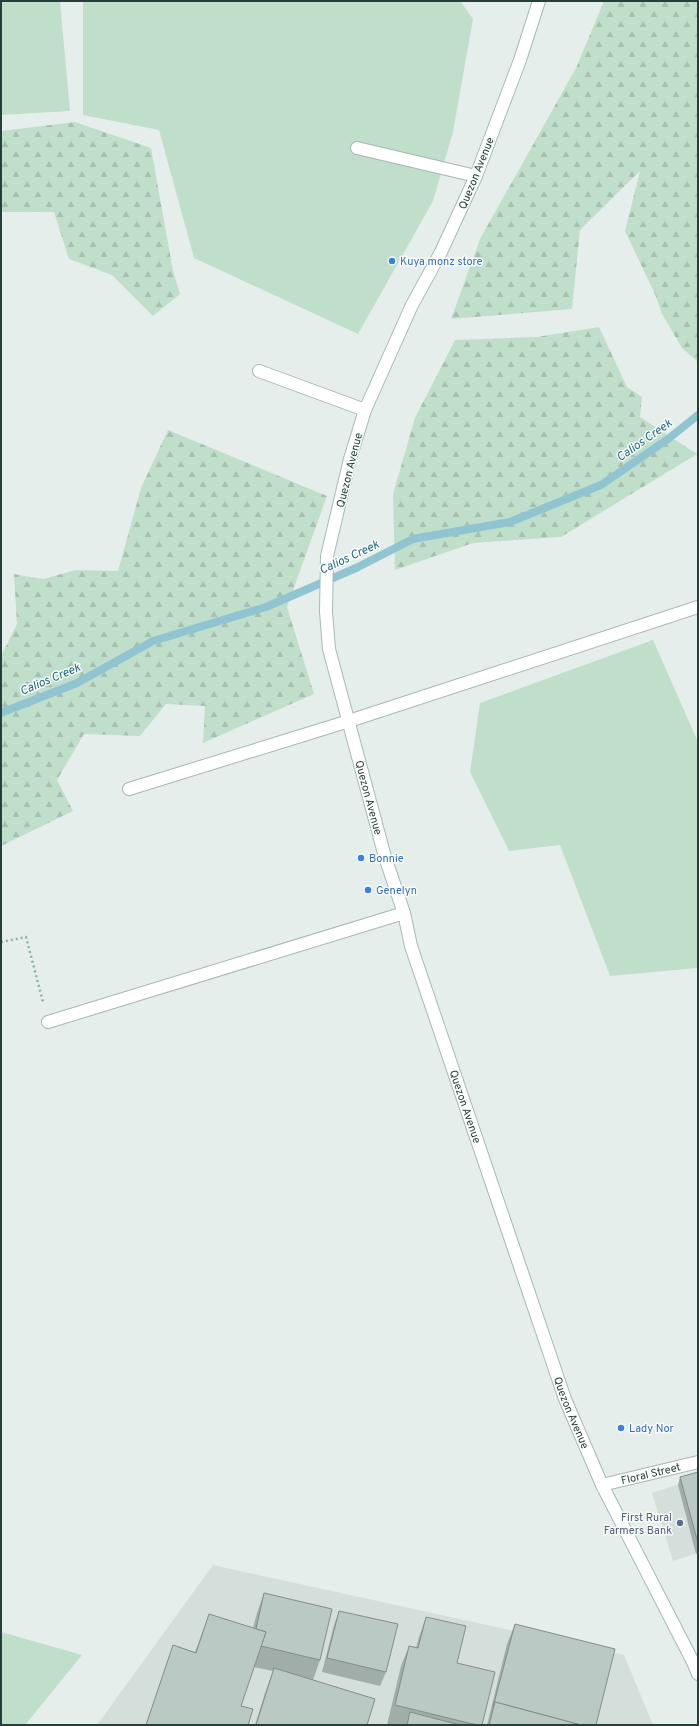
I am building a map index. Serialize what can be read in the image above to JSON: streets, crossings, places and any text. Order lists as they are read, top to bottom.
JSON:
{
  "streets": {
    "main road": ["Quezon Avenue", "Floral Street"]
  },
  "crossings": [
    ["Quezon Avenue", "Floral Street"]
  ],
  "water": ["Calios Creek"],
  "places": [
    "Kuya monz store",
    "Bonnie",
    "Genelyn",
    "Lady Nor",
    "First Rural Farmers Bank"
  ]
}
